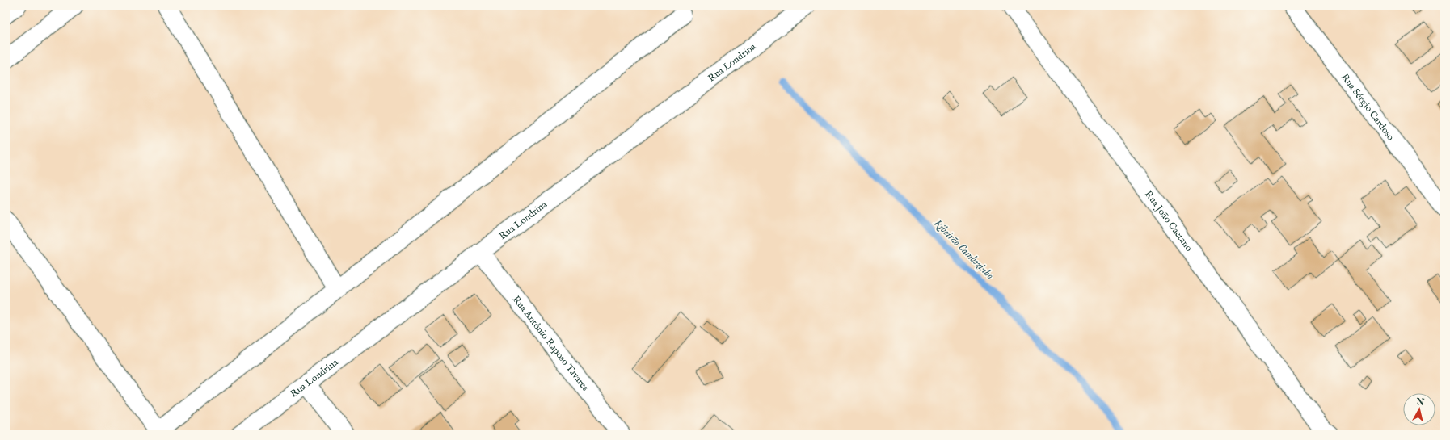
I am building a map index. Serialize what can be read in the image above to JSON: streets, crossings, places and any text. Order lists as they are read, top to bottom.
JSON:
{
  "streets": {
    "street": [
      "Rua Londrina",
      "Rua Sérgio Cardoso",
      "Rua João Caetano",
      "Rua Antônio Raposo Tavares"
    ]
  },
  "crossings": [
    ["Rua Londrina", "Rua Antônio Raposo Tavares"]
  ],
  "water": ["Ribeirão Cambezinho"],
  "north": "top"
}
